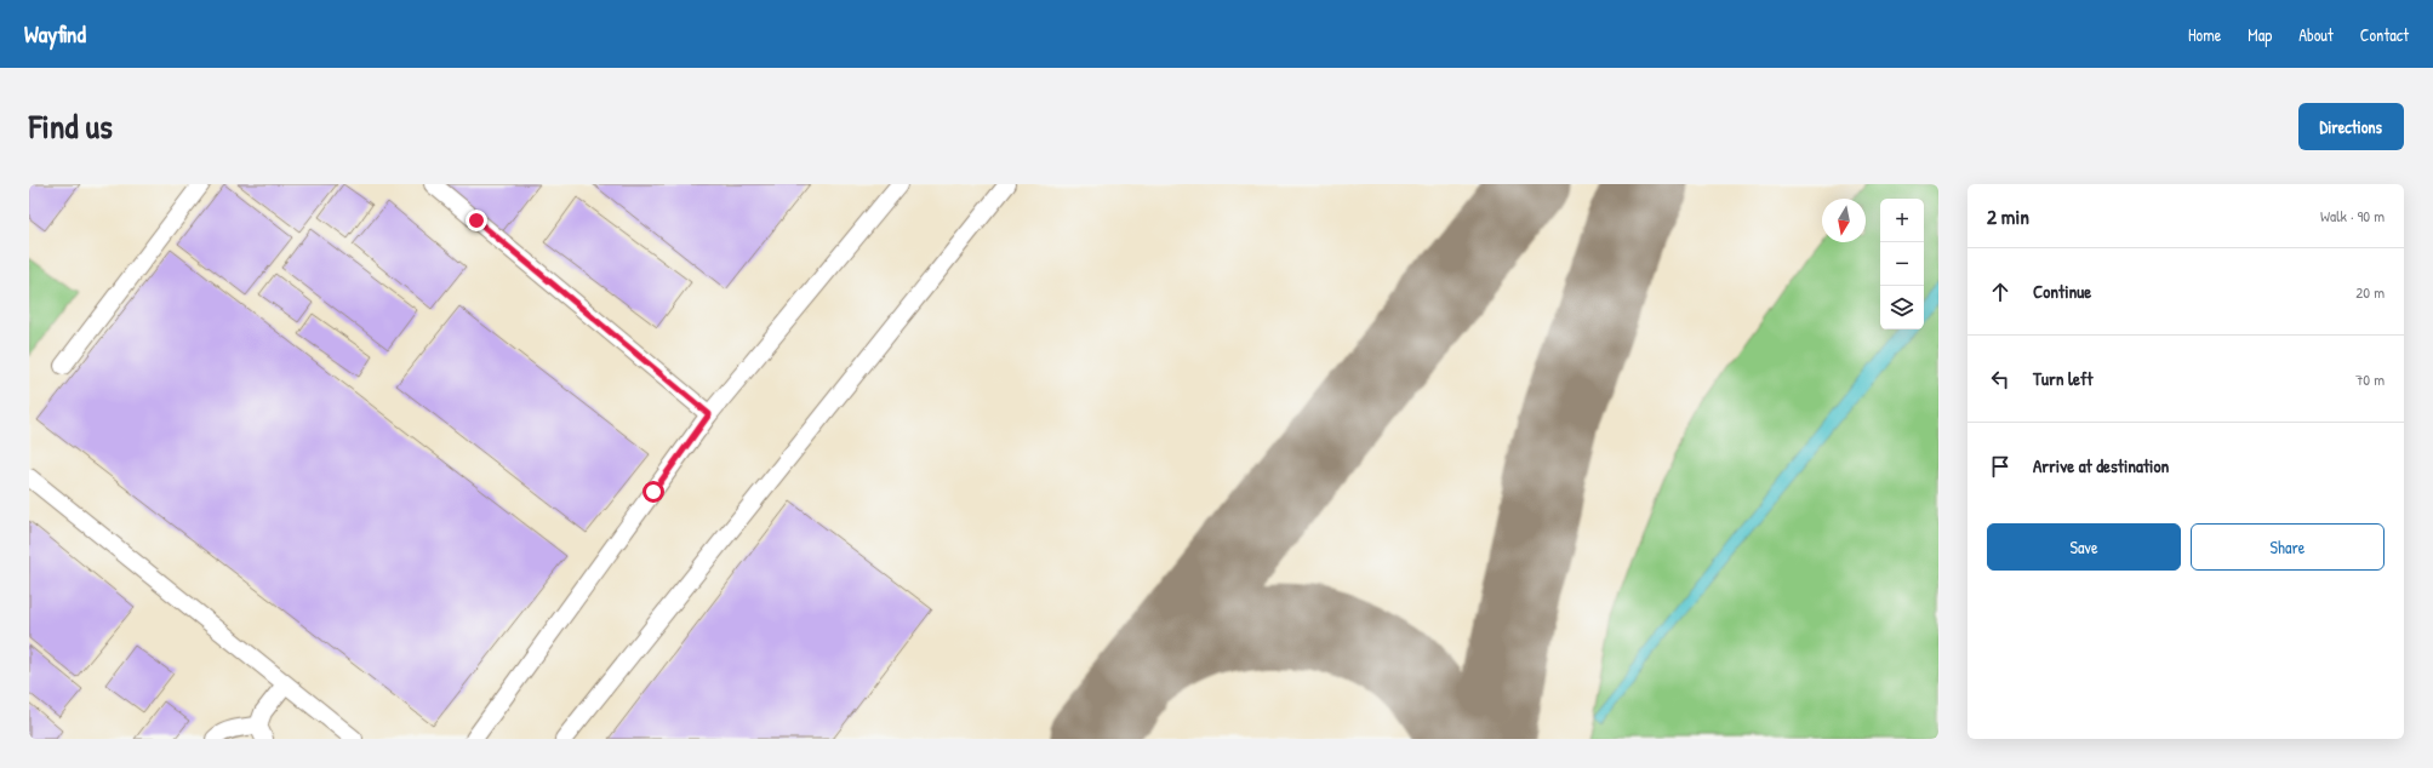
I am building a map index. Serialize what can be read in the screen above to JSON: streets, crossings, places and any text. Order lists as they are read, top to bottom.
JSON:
{
  "north": "bottom",
  "page": {
    "header": "Wayfind",
    "nav": [
      "Home",
      "Map",
      "About",
      "Contact"
    ],
    "title": "Find us",
    "buttons": [
      "Directions",
      ["Save", "Share"]
    ],
    "heading": ["2 min", "Walk · 90 m"],
    "map_buttons": ["+", "−"],
    "list": [
      ["Continue", "20 m"],
      ["Turn left", "70 m"],
      "Arrive at destination"
    ]
  }
}
